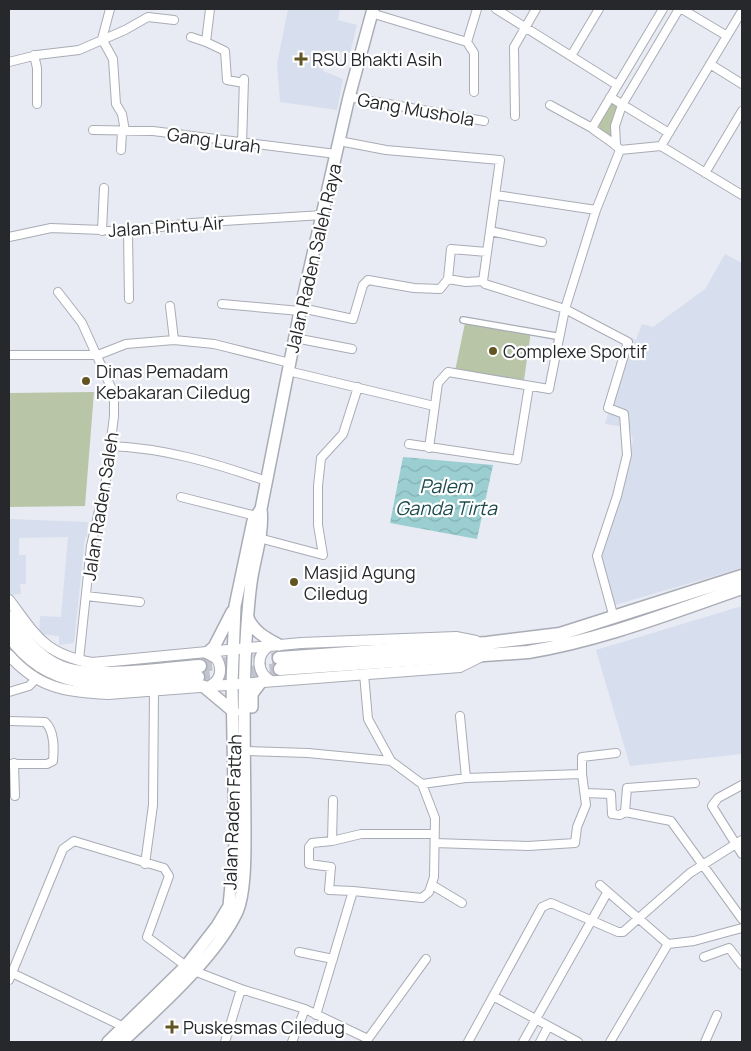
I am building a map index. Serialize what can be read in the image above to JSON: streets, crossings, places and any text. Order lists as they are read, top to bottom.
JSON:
{
  "streets": {
    "main road": ["Jalan Raden Saleh Raya", "Jalan Raden Fattah"],
    "street": [
      "Gang Mushola",
      "Gang Lurah",
      "Jalan Pintu Air",
      "Jalan Raden Saleh"
    ]
  },
  "crossings": [
    ["Gang Mushola", "Jalan Raden Saleh Raya"],
    ["Gang Lurah", "Jalan Raden Saleh Raya"],
    ["Jalan Pintu Air", "Jalan Raden Saleh Raya"],
    ["Jalan Raden Saleh Raya", "Jalan Raden Fattah"]
  ],
  "water": ["Palem Ganda Tirta"],
  "places": {
    "health": ["RSU Bhakti Asih", "Puskesmas Ciledug"],
    "other": ["Complexe Sportif", "Dinas Pemadam Kebakaran Ciledug", "Masjid Agung Ciledug"]
  }
}
